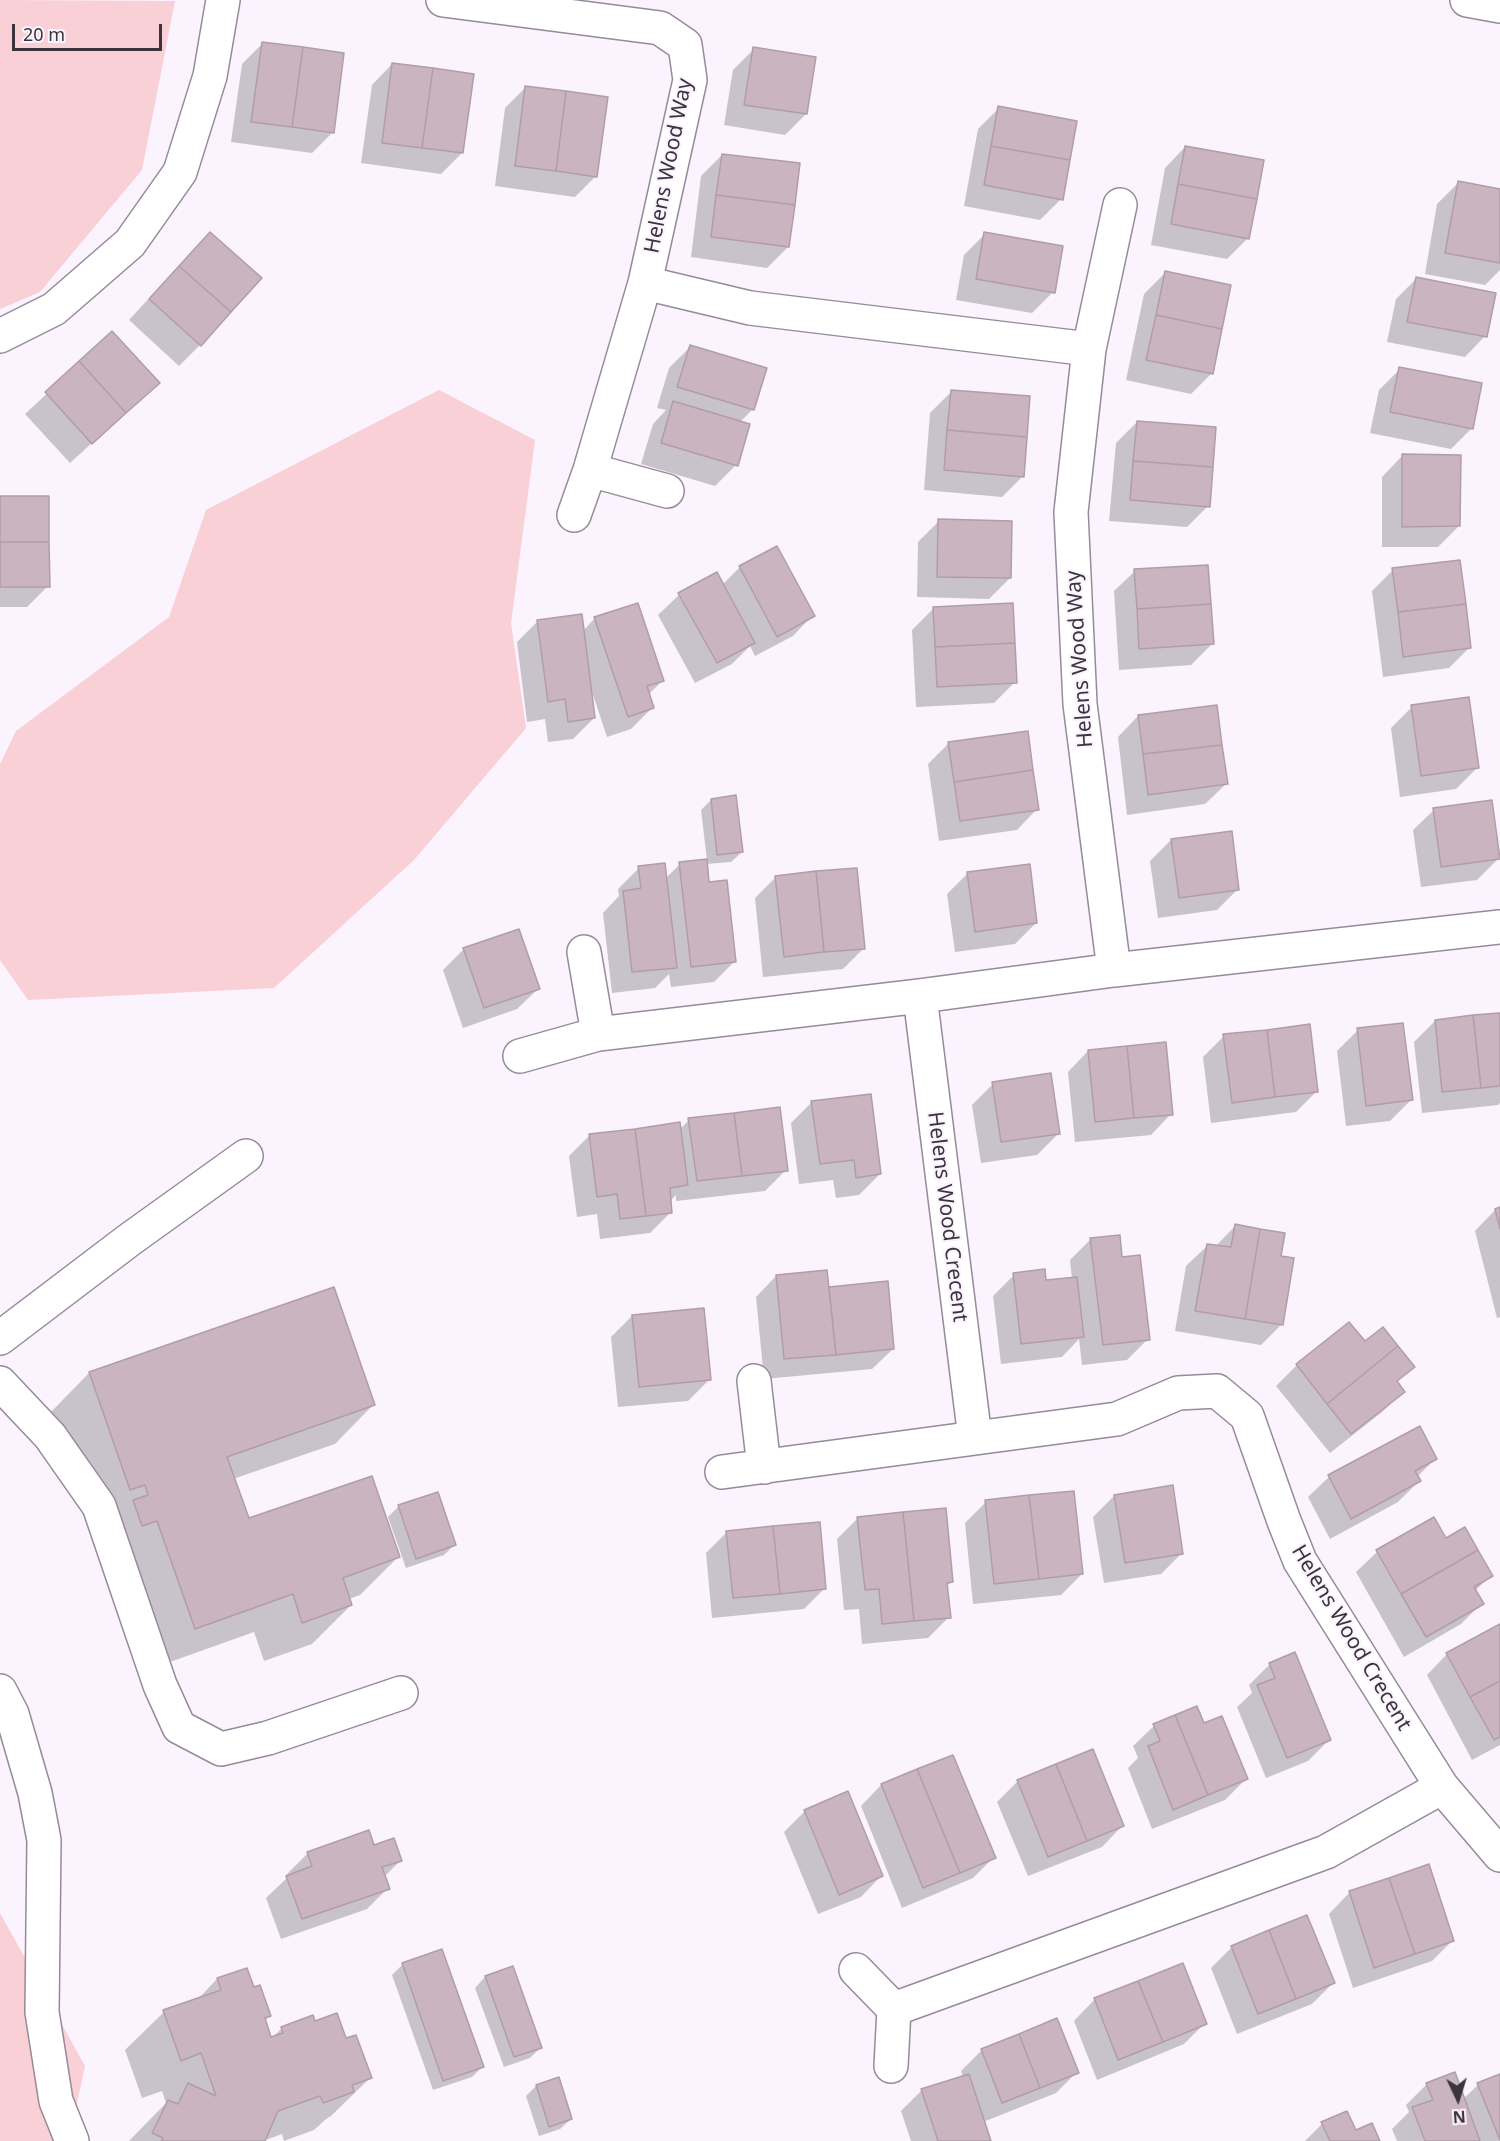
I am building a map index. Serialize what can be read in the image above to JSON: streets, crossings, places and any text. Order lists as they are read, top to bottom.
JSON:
{
  "streets": {
    "street": ["Helens Wood Way", "Helens Wood Crecent"]
  },
  "scale_bar": "20 m",
  "north": "bottom"
}
